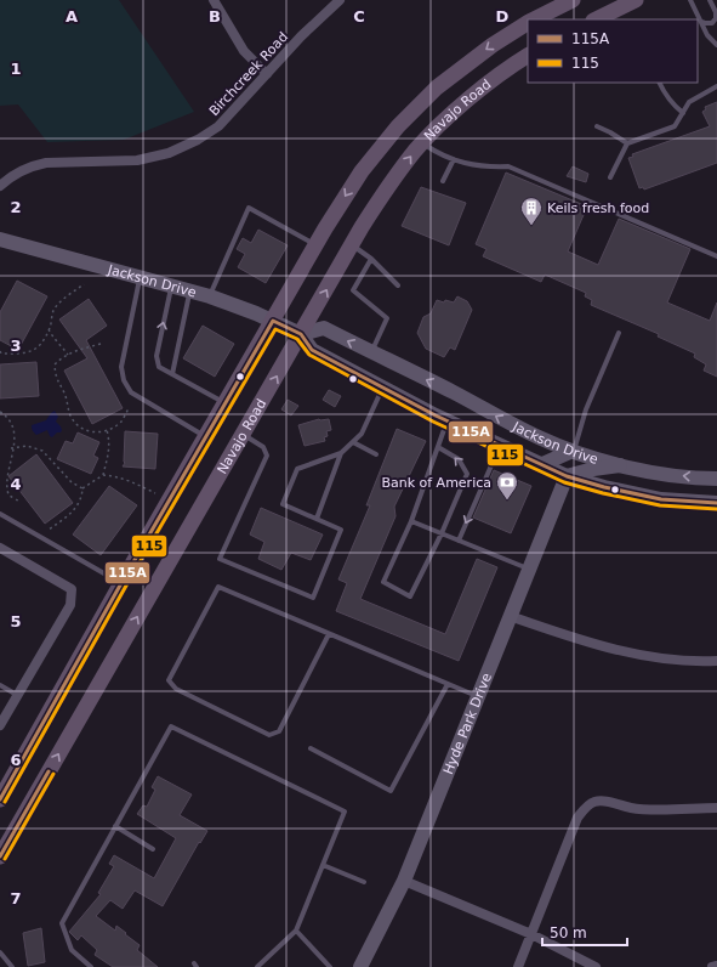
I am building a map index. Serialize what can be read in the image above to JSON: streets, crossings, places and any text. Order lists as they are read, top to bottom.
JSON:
{
  "streets": {
    "main road": ["Navajo Road", "Jackson Drive", "Hyde Park Drive"],
    "street": ["Birchcreek Road"]
  },
  "crossings": [
    ["Navajo Road", "Jackson Drive"],
    ["Jackson Drive", "Hyde Park Drive"]
  ],
  "places": {
    "building": ["Keils fresh food"],
    "bank": ["Bank of America"]
  },
  "lines": ["transit line 115A", "transit line 115"],
  "legend": ["115A", "115"],
  "scale_bar": "50 m",
  "grid": {
    "columns": [
      "A",
      "B",
      "C",
      "D"
    ],
    "rows": [
      "1",
      "2",
      "3",
      "4",
      "5",
      "6",
      "7"
    ]
  }
}
